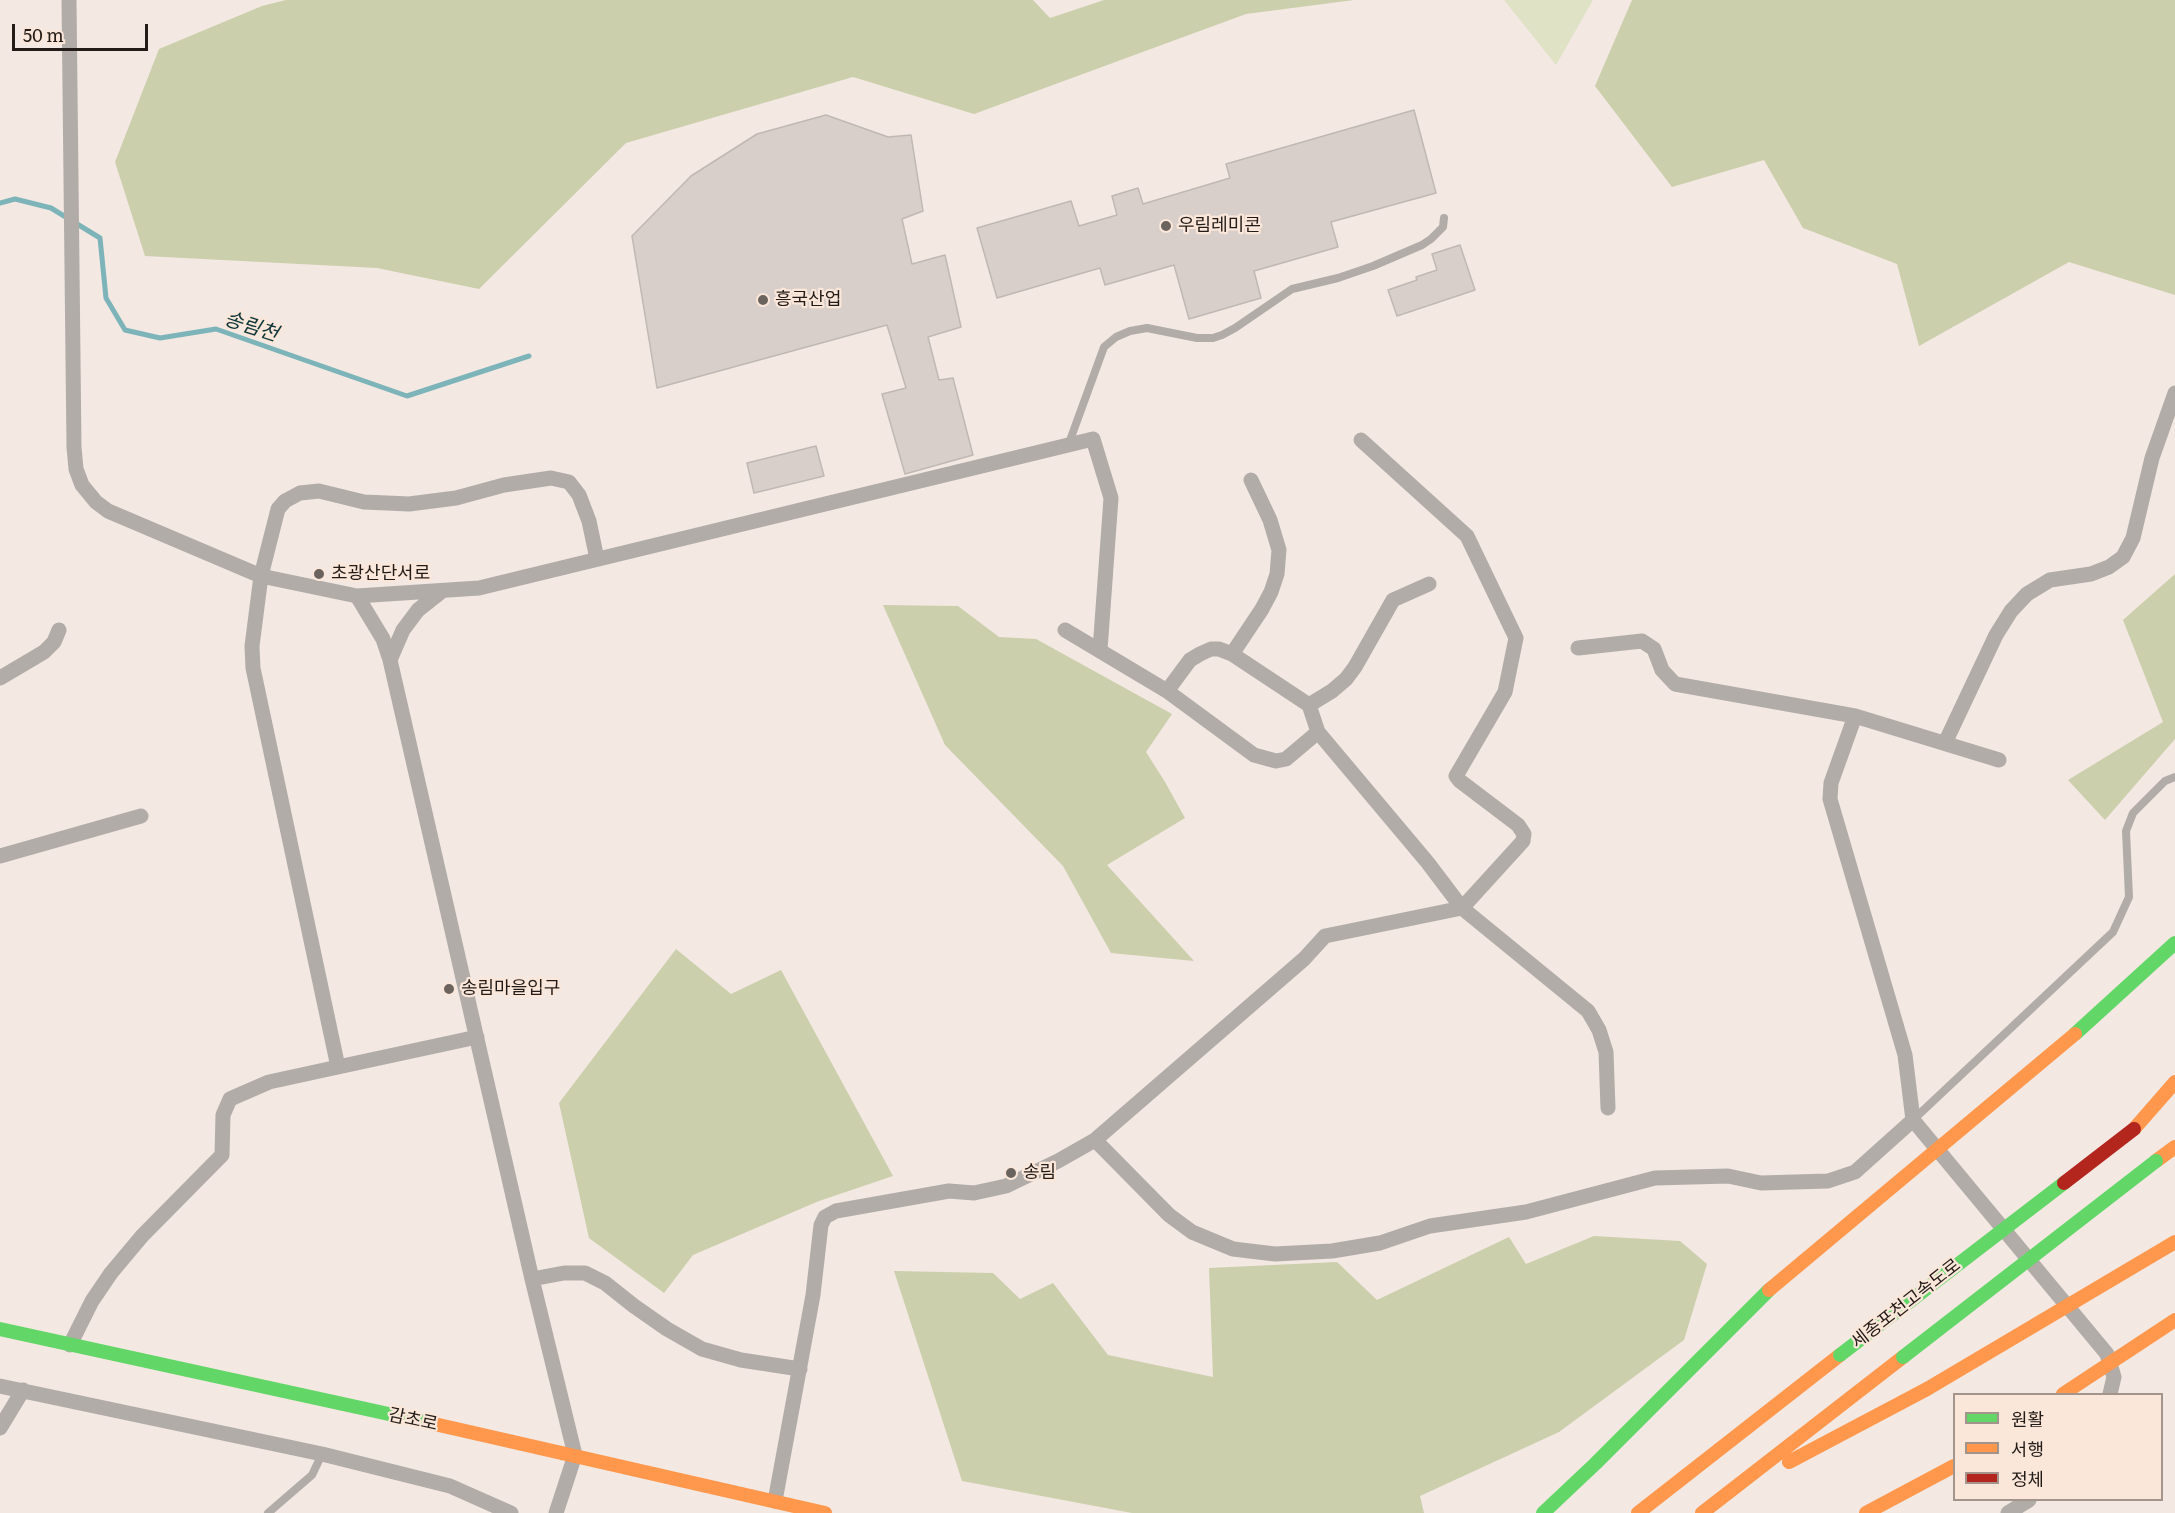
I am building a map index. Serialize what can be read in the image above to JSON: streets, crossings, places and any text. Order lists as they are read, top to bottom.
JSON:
{
  "streets": {
    "main road": ["세종포천고속도로", "감초로"]
  },
  "water": ["송림천"],
  "places": [
    "우림레미콘",
    "흥국산업",
    "초광산단서로",
    "송림마을입구",
    "송림"
  ],
  "legend": ["원활", "서행", "정체"],
  "scale_bar": "50 m"
}
